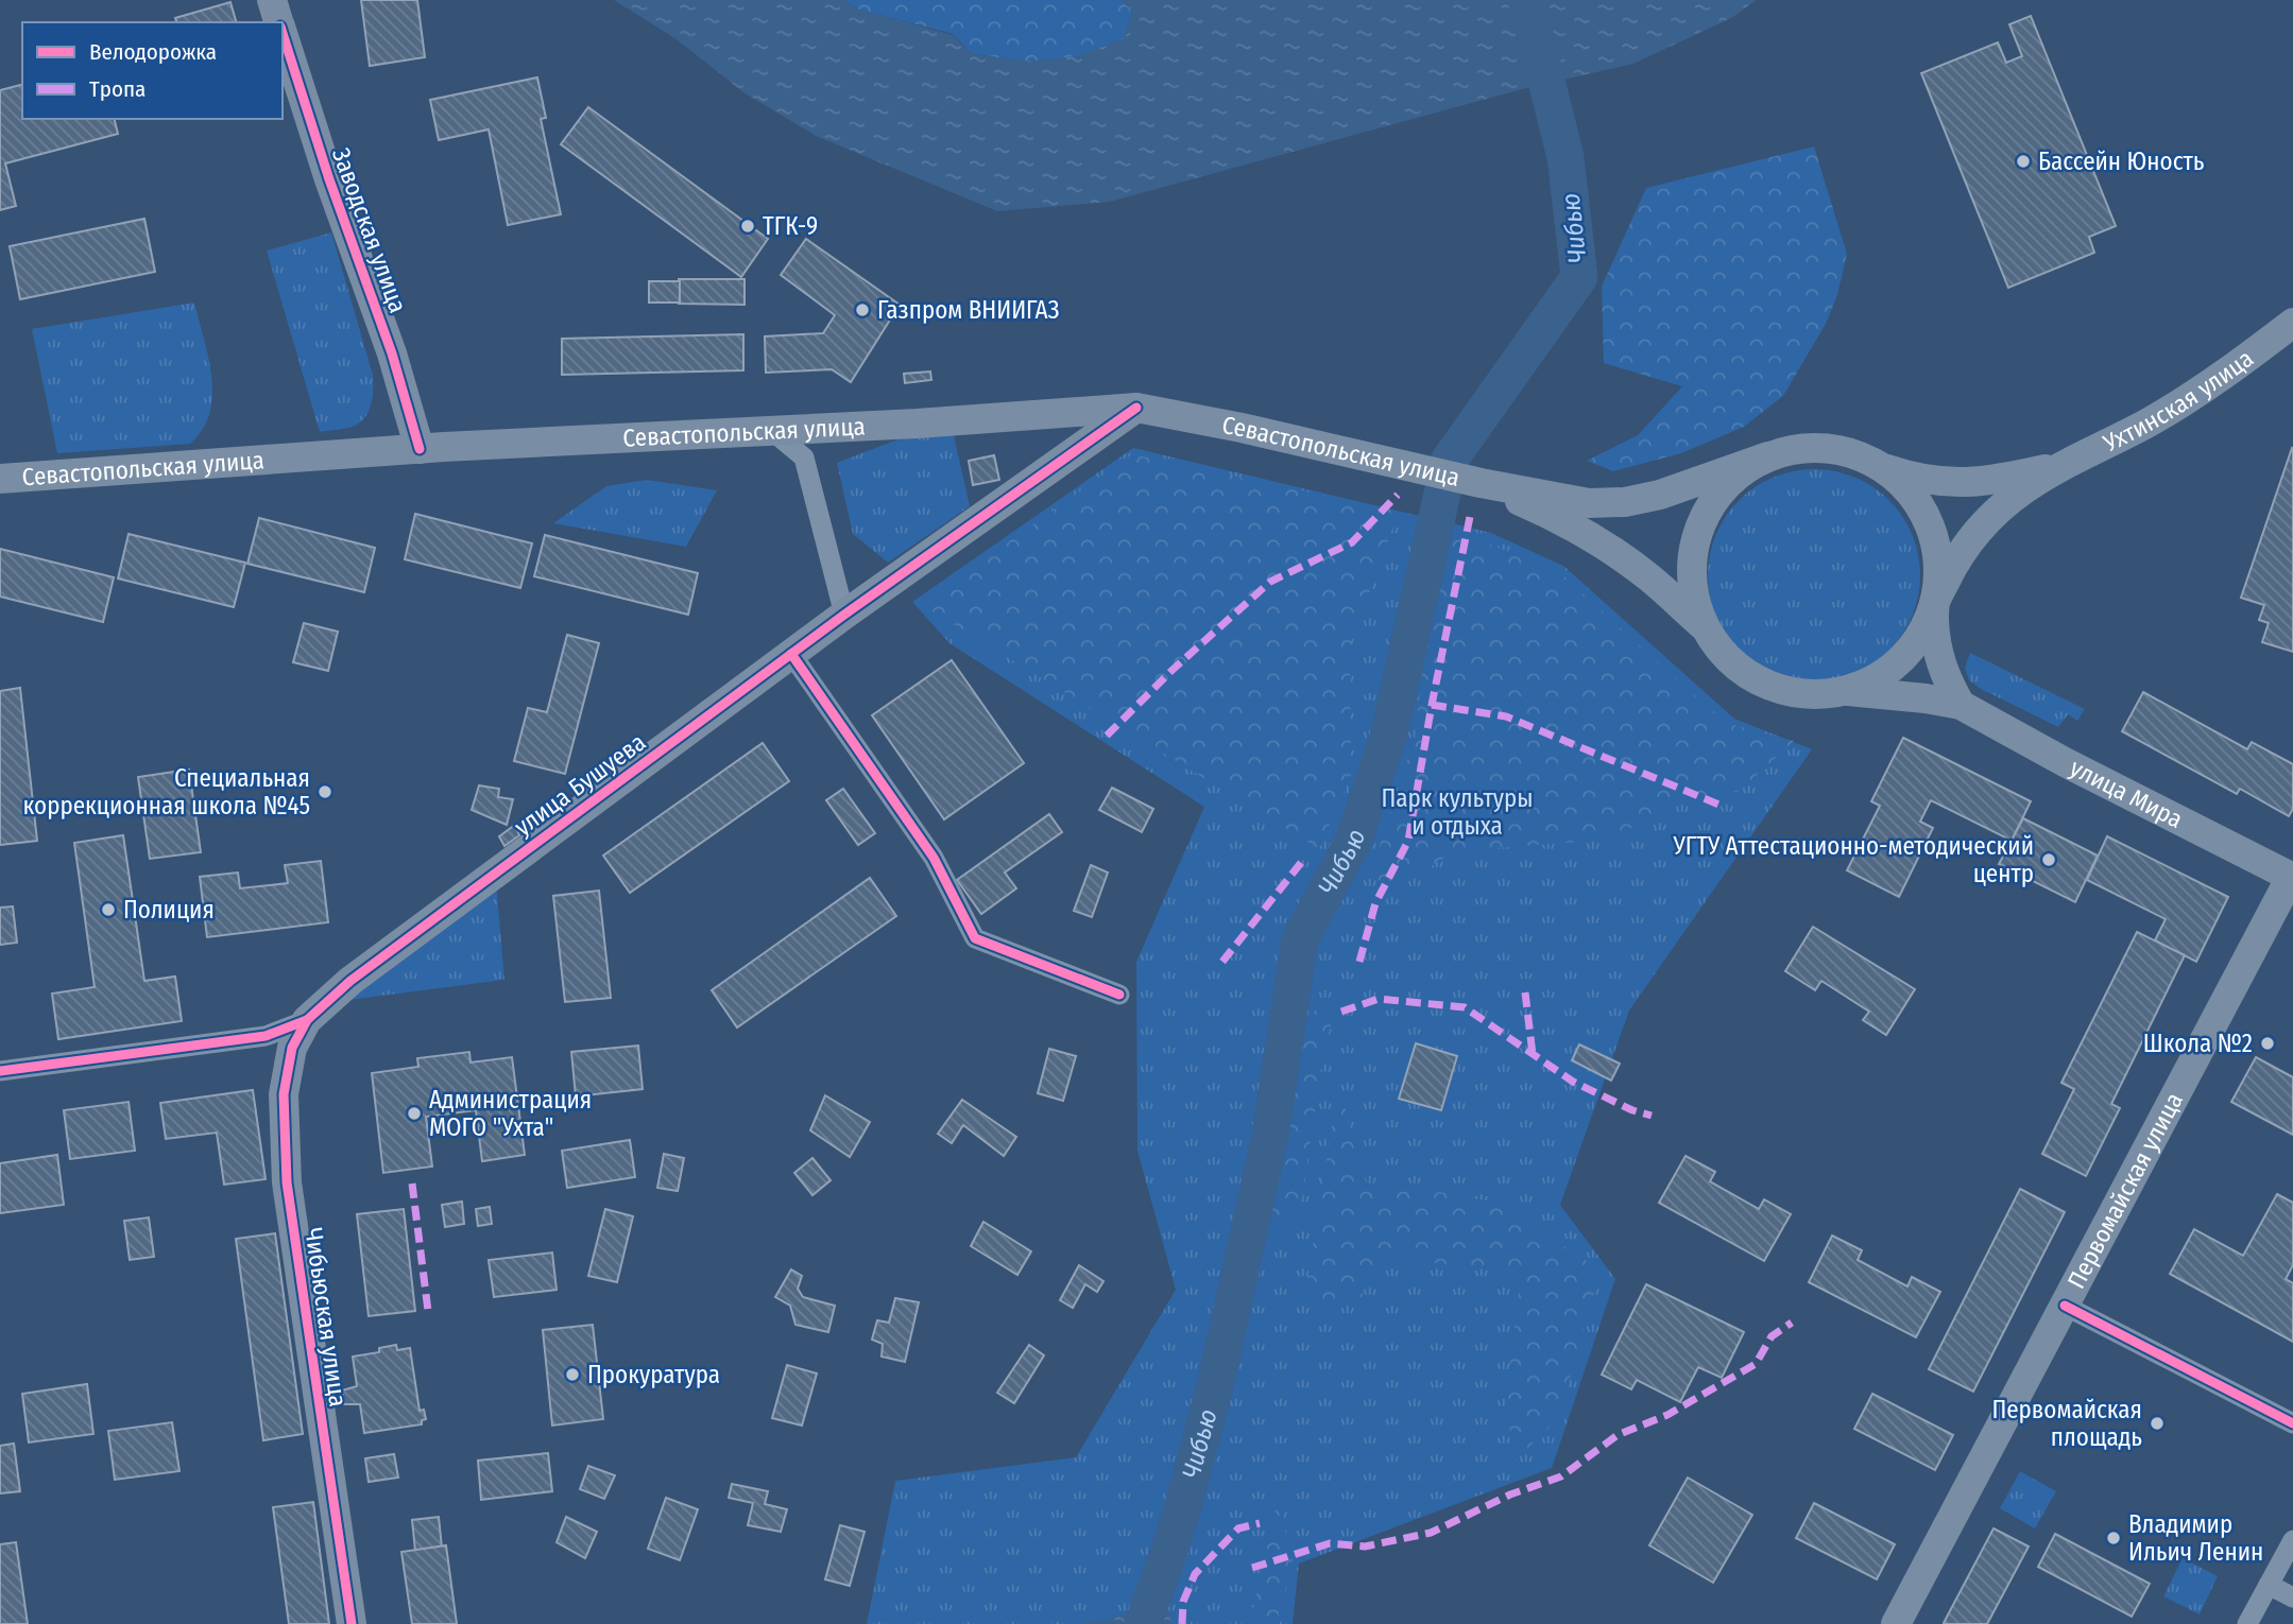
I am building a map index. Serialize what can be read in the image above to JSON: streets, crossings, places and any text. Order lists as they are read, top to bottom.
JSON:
{
  "streets": {
    "main road": [
      "Заводская улица",
      "Ухтинская улица",
      "Севастопольская улица",
      "улица Бушуева",
      "улица Мира",
      "Первомайская улица",
      "Чибьюская улица"
    ]
  },
  "crossings": [
    ["Заводская улица", "Севастопольская улица"],
    ["Севастопольская улица", "улица Бушуева"],
    ["Севастопольская улица", "улица Мира"],
    ["улица Бушуева", "Чибьюская улица"],
    ["улица Мира", "Первомайская улица"]
  ],
  "water": ["Чибью"],
  "parks": ["Парк культуры и отдыха"],
  "places": [
    "Бассейн Юность",
    "ТГК-9",
    "Газпром ВНИИГАЗ",
    "Специальная коррекционная школа №45",
    "УГТУ Аттестационно-методический центр",
    "Полиция",
    "Школа №2",
    "Администрация МОГО \"Ухта\"",
    "Прокуратура",
    "Первомайская площадь",
    "Владимир Ильич Ленин"
  ],
  "legend": ["Велодорожка", "Тропа"]
}
